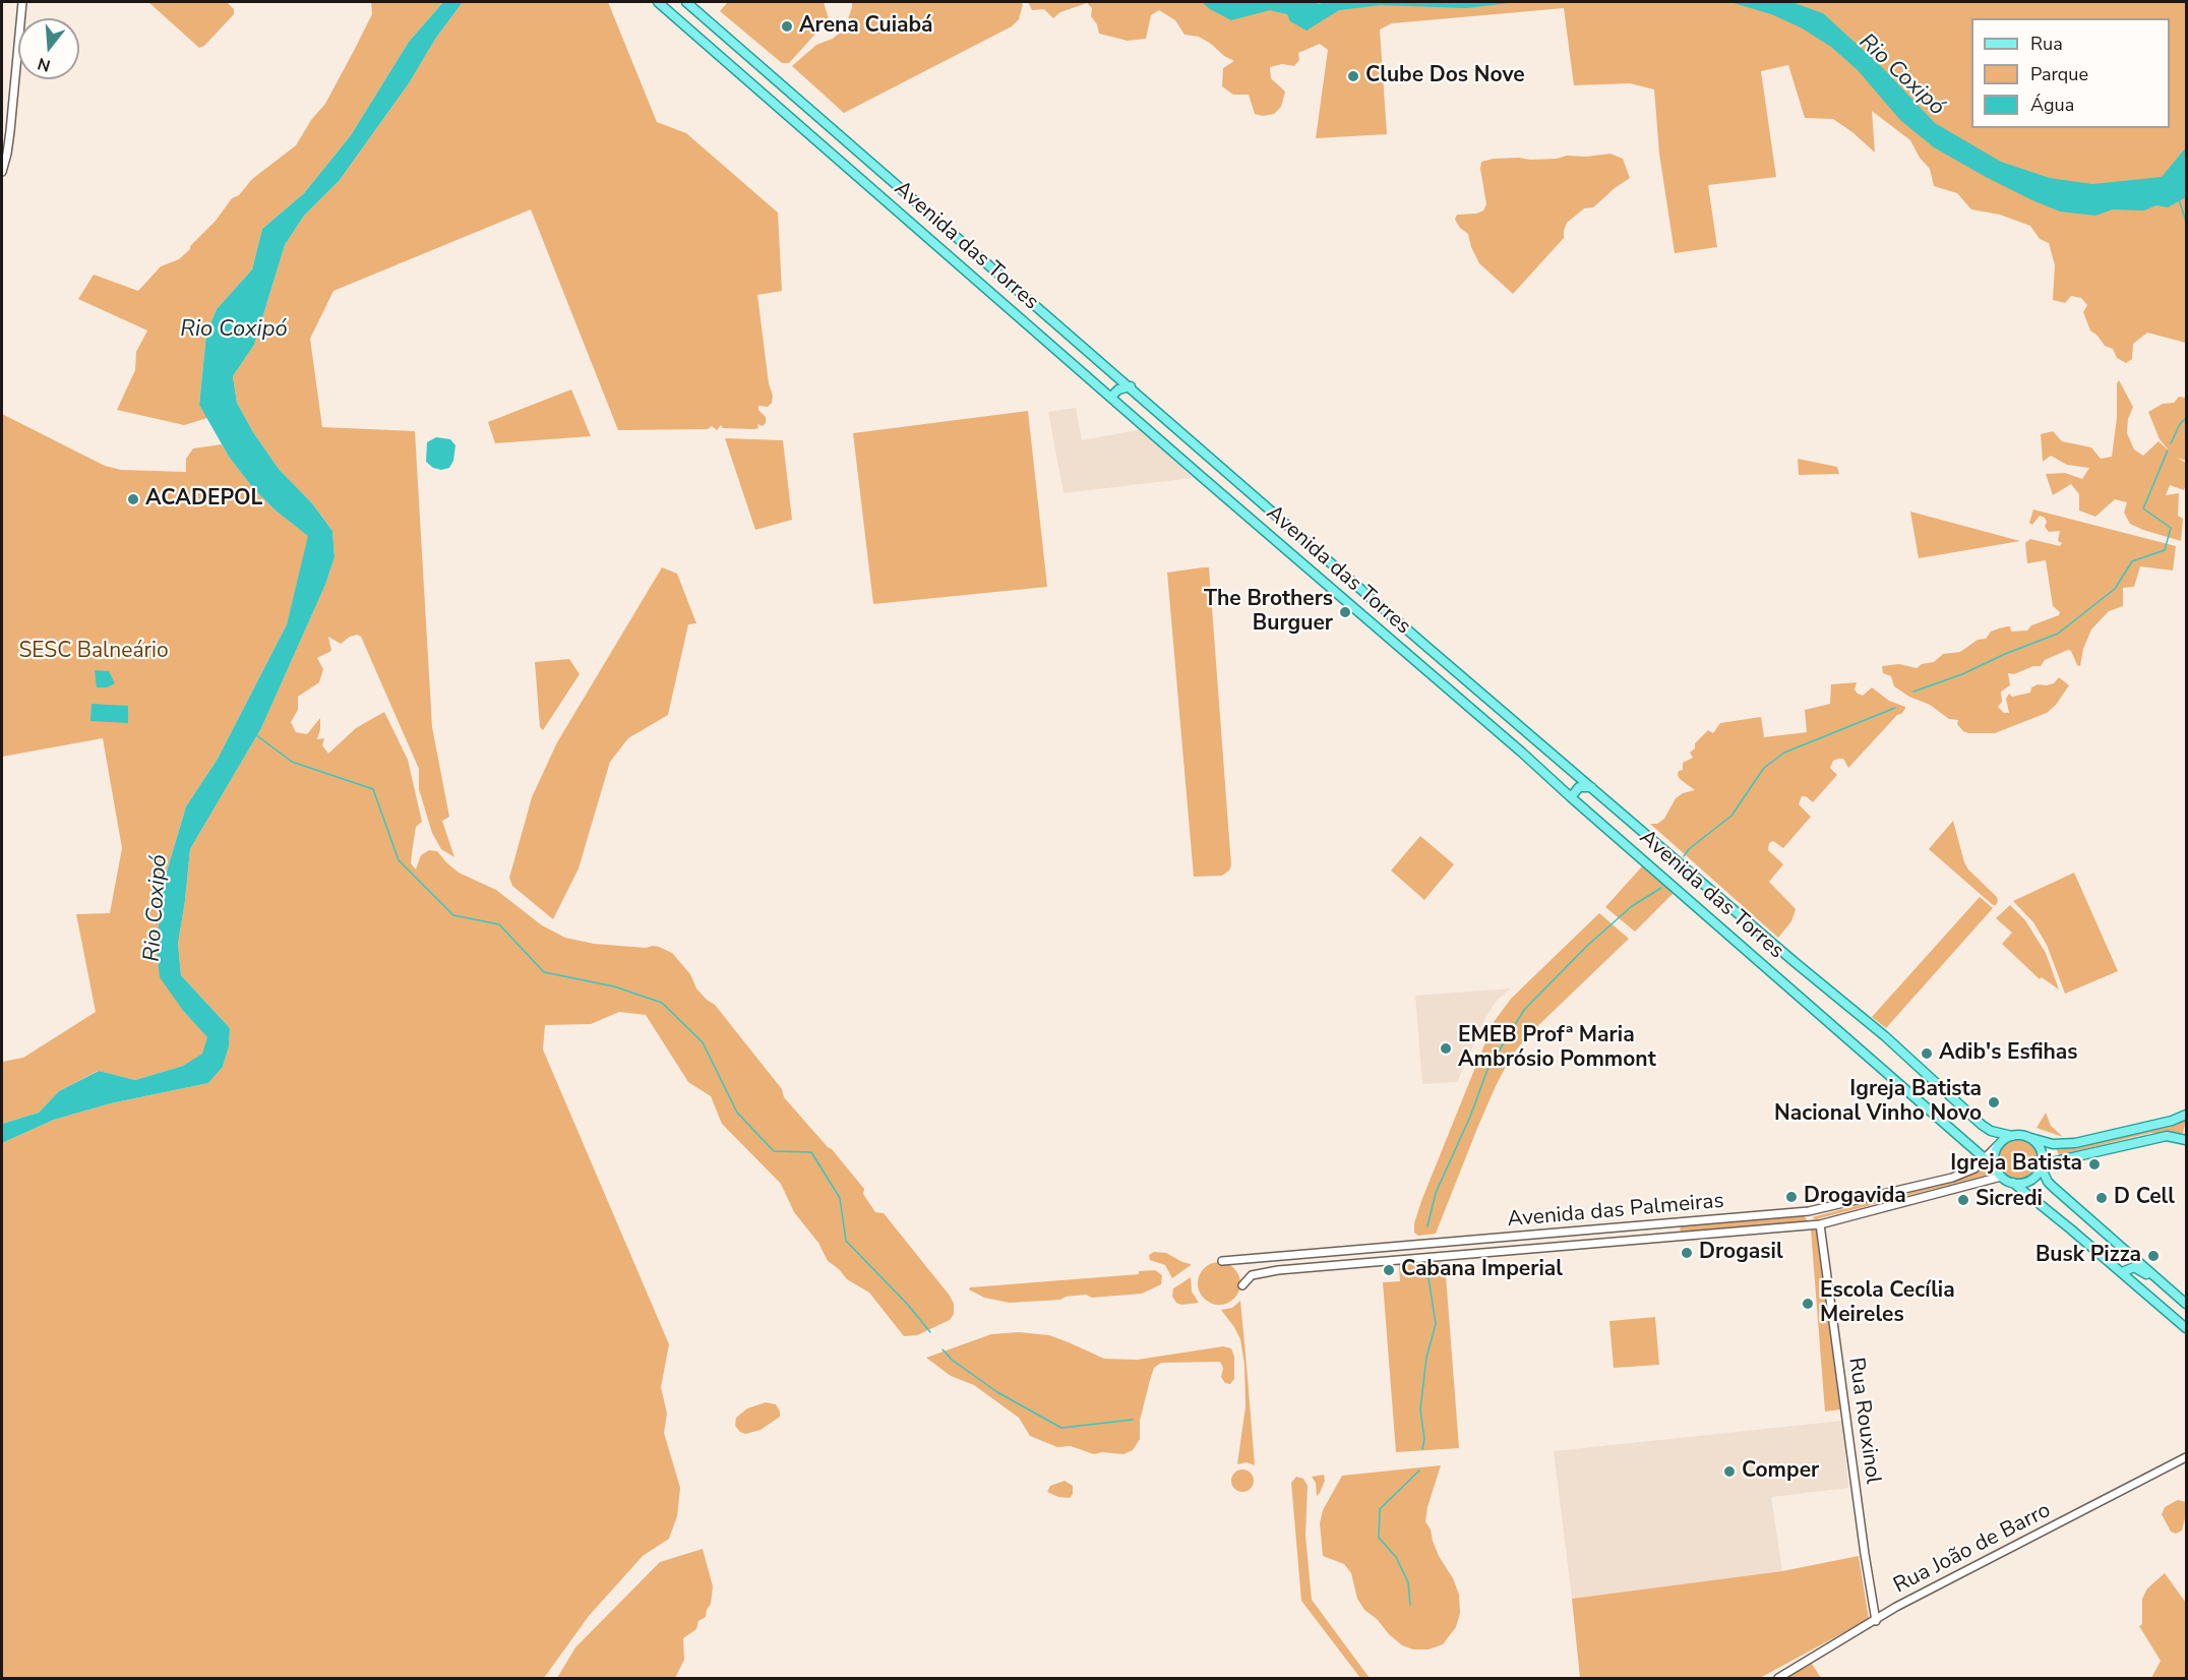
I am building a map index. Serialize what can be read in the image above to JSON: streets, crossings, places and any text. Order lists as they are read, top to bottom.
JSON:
{
  "streets": {
    "main road": ["Avenida das Torres"],
    "street": ["Avenida das Palmeiras", "Rua Rouxinol", "Rua João de Barro"]
  },
  "crossings": [
    ["Avenida das Torres", "Avenida das Palmeiras"],
    ["Avenida das Palmeiras", "Rua Rouxinol"],
    ["Rua Rouxinol", "Rua João de Barro"]
  ],
  "water": ["Rio Coxipó"],
  "parks": ["SESC Balneário"],
  "places": [
    "Arena Cuiabá",
    "Clube Dos Nove",
    "ACADEPOL",
    "The Brothers Burguer",
    "EMEB Profª Maria Ambrósio Pommont",
    "Adib's Esfihas",
    "Igreja Batista Nacional Vinho Novo",
    "Igreja Batista",
    "Drogavida",
    "D Cell",
    "Sicredi",
    "Drogasil",
    "Busk Pizza",
    "Cabana Imperial",
    "Escola Cecília Meireles",
    "Comper"
  ],
  "legend": ["Rua", "Parque", "Água"],
  "north": "bottom"
}
